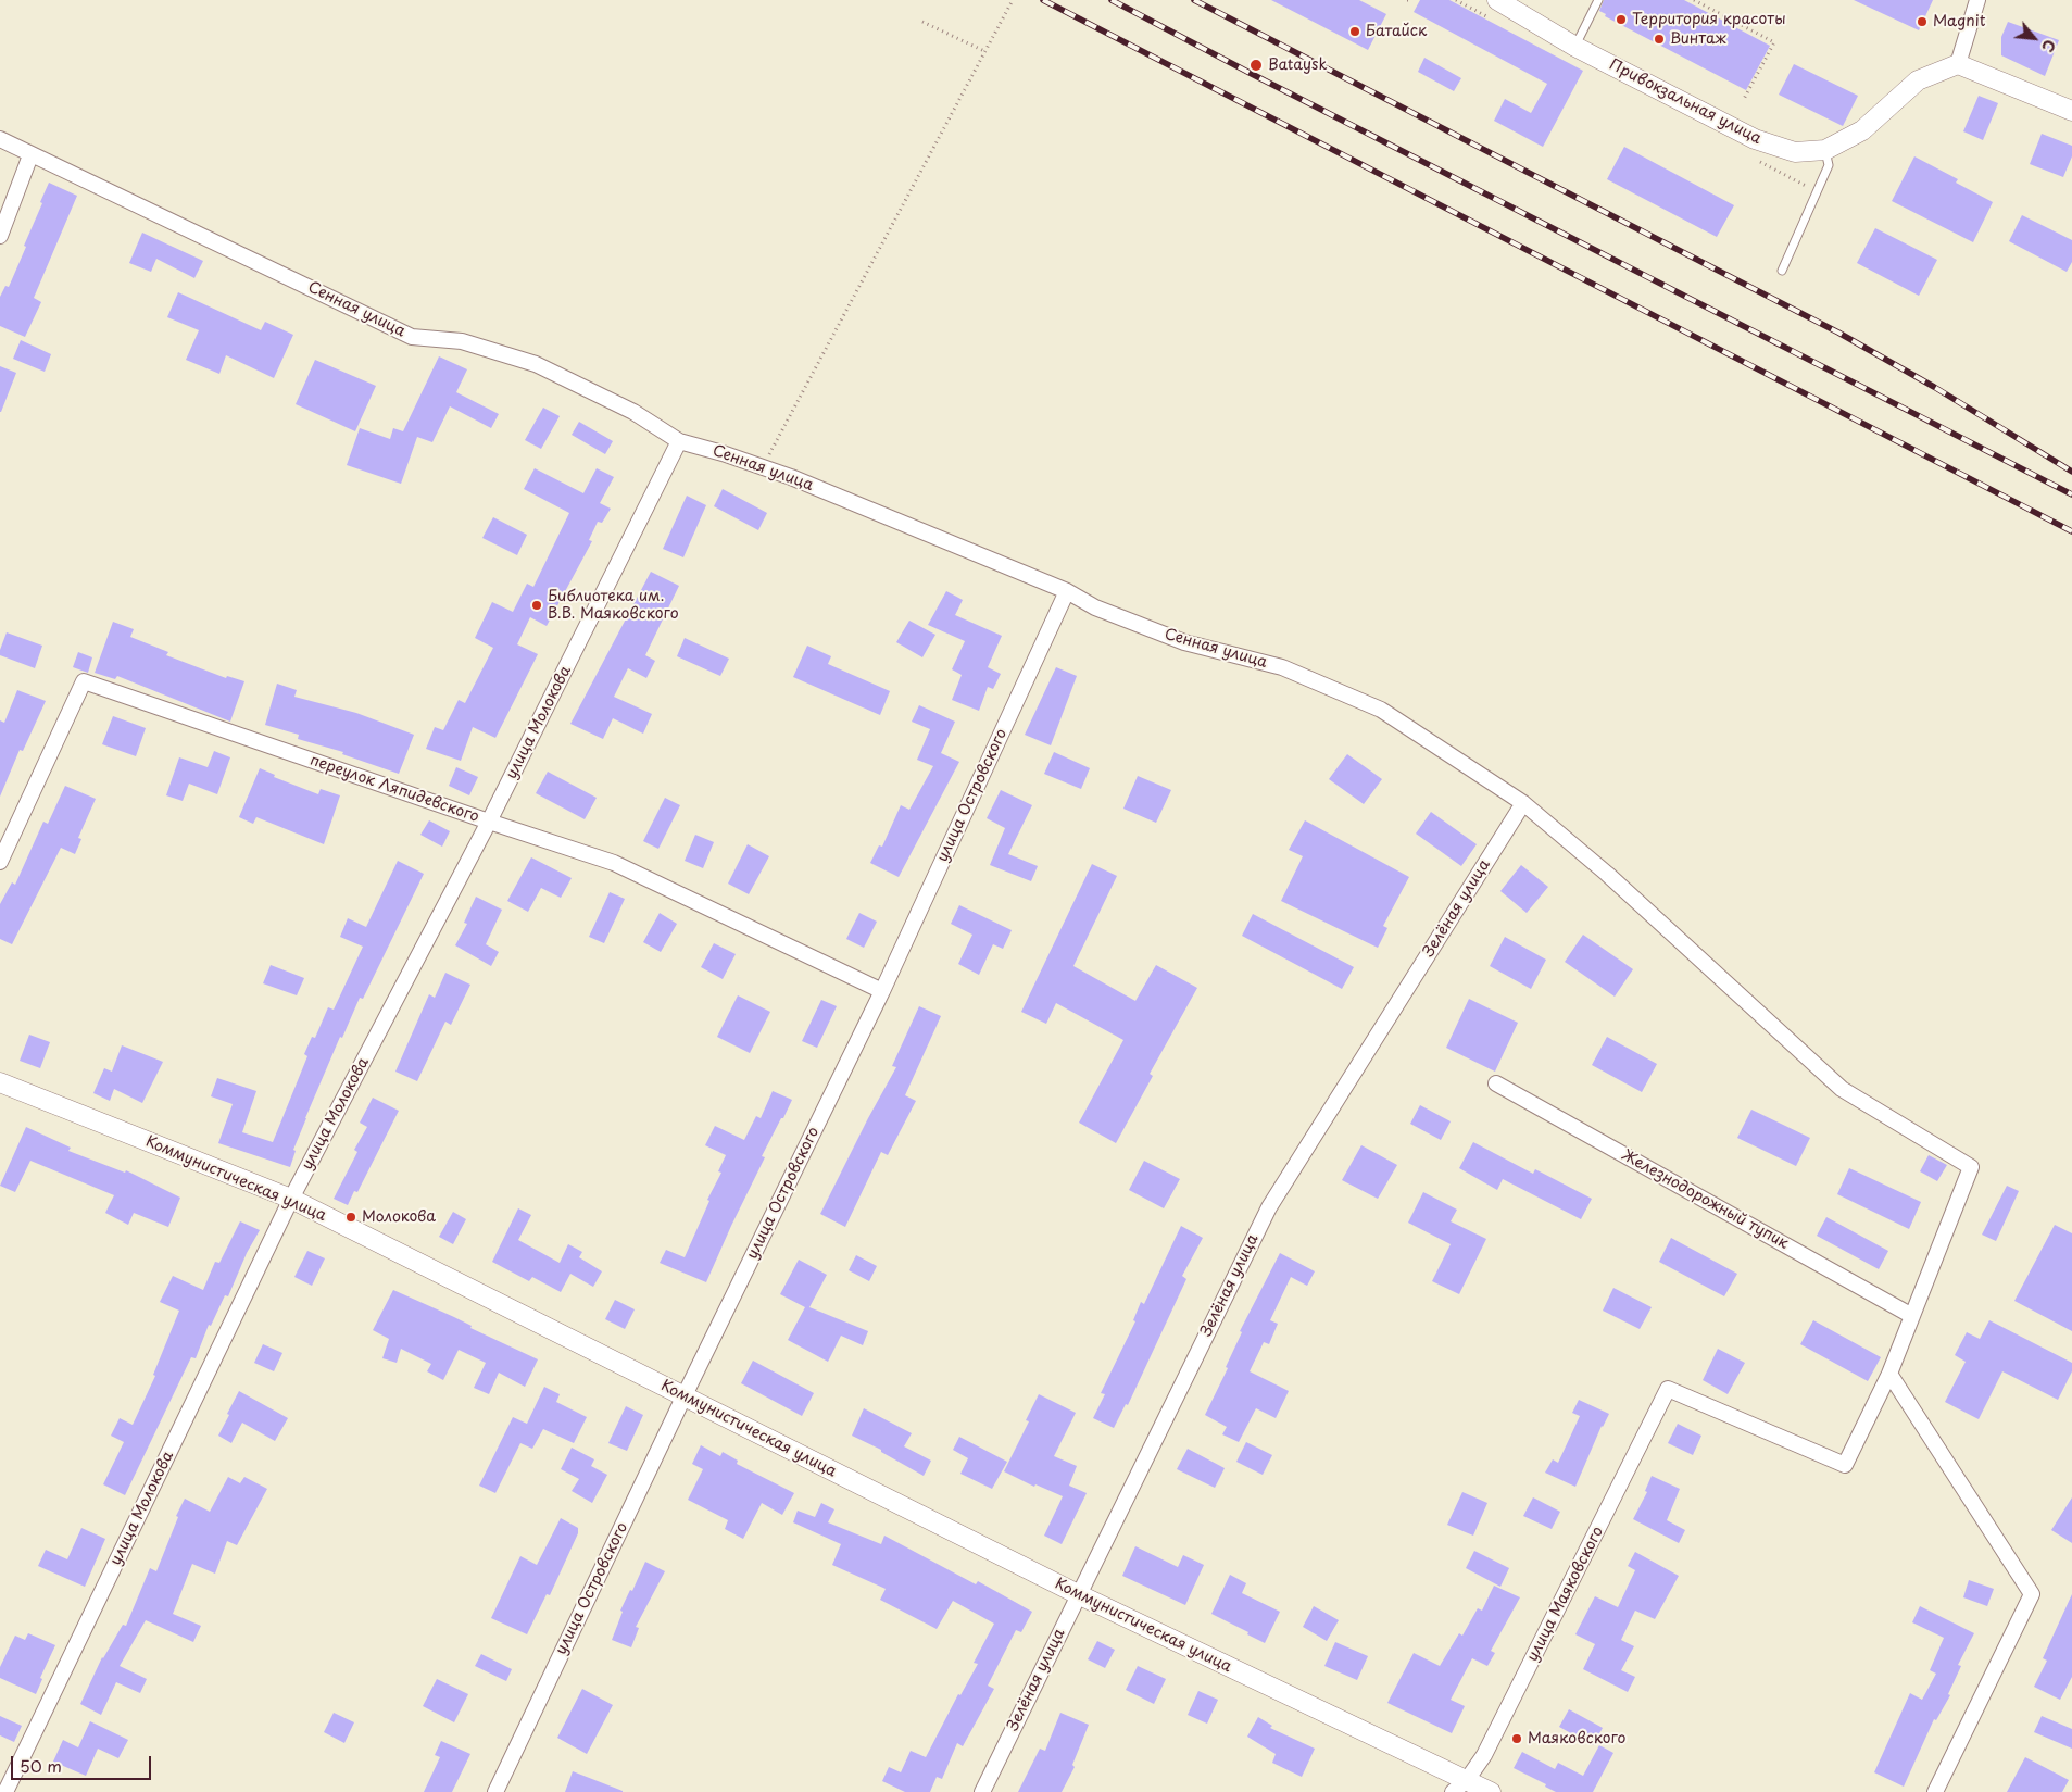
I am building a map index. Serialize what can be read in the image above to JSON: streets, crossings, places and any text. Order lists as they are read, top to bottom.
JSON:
{
  "streets": {
    "street": [
      "Привокзальная улица",
      "Сенная улица",
      "улица Молокова",
      "переулок Ляпидевского",
      "улица Островского",
      "Зелёная улица",
      "Коммунистическая улица",
      "Железнодорожный тупик",
      "улица Маяковского"
    ]
  },
  "crossings": [
    ["Сенная улица", "улица Молокова"],
    ["Сенная улица", "улица Островского"],
    ["Сенная улица", "Зелёная улица"],
    ["Сенная улица", "Железнодорожный тупик"],
    ["улица Молокова", "переулок Ляпидевского"],
    ["улица Молокова", "Коммунистическая улица"],
    ["переулок Ляпидевского", "улица Островского"],
    ["улица Островского", "Коммунистическая улица"],
    ["Зелёная улица", "Коммунистическая улица"],
    ["Коммунистическая улица", "улица Маяковского"]
  ],
  "places": [
    "Территория красоты",
    "Magnit",
    "Батайск",
    "Винтаж",
    "Bataysk",
    "Библиотека им. В.В. Маяковского",
    "Молокова",
    "Маяковского"
  ],
  "scale_bar": "50 m",
  "north": "bottom right"
}
